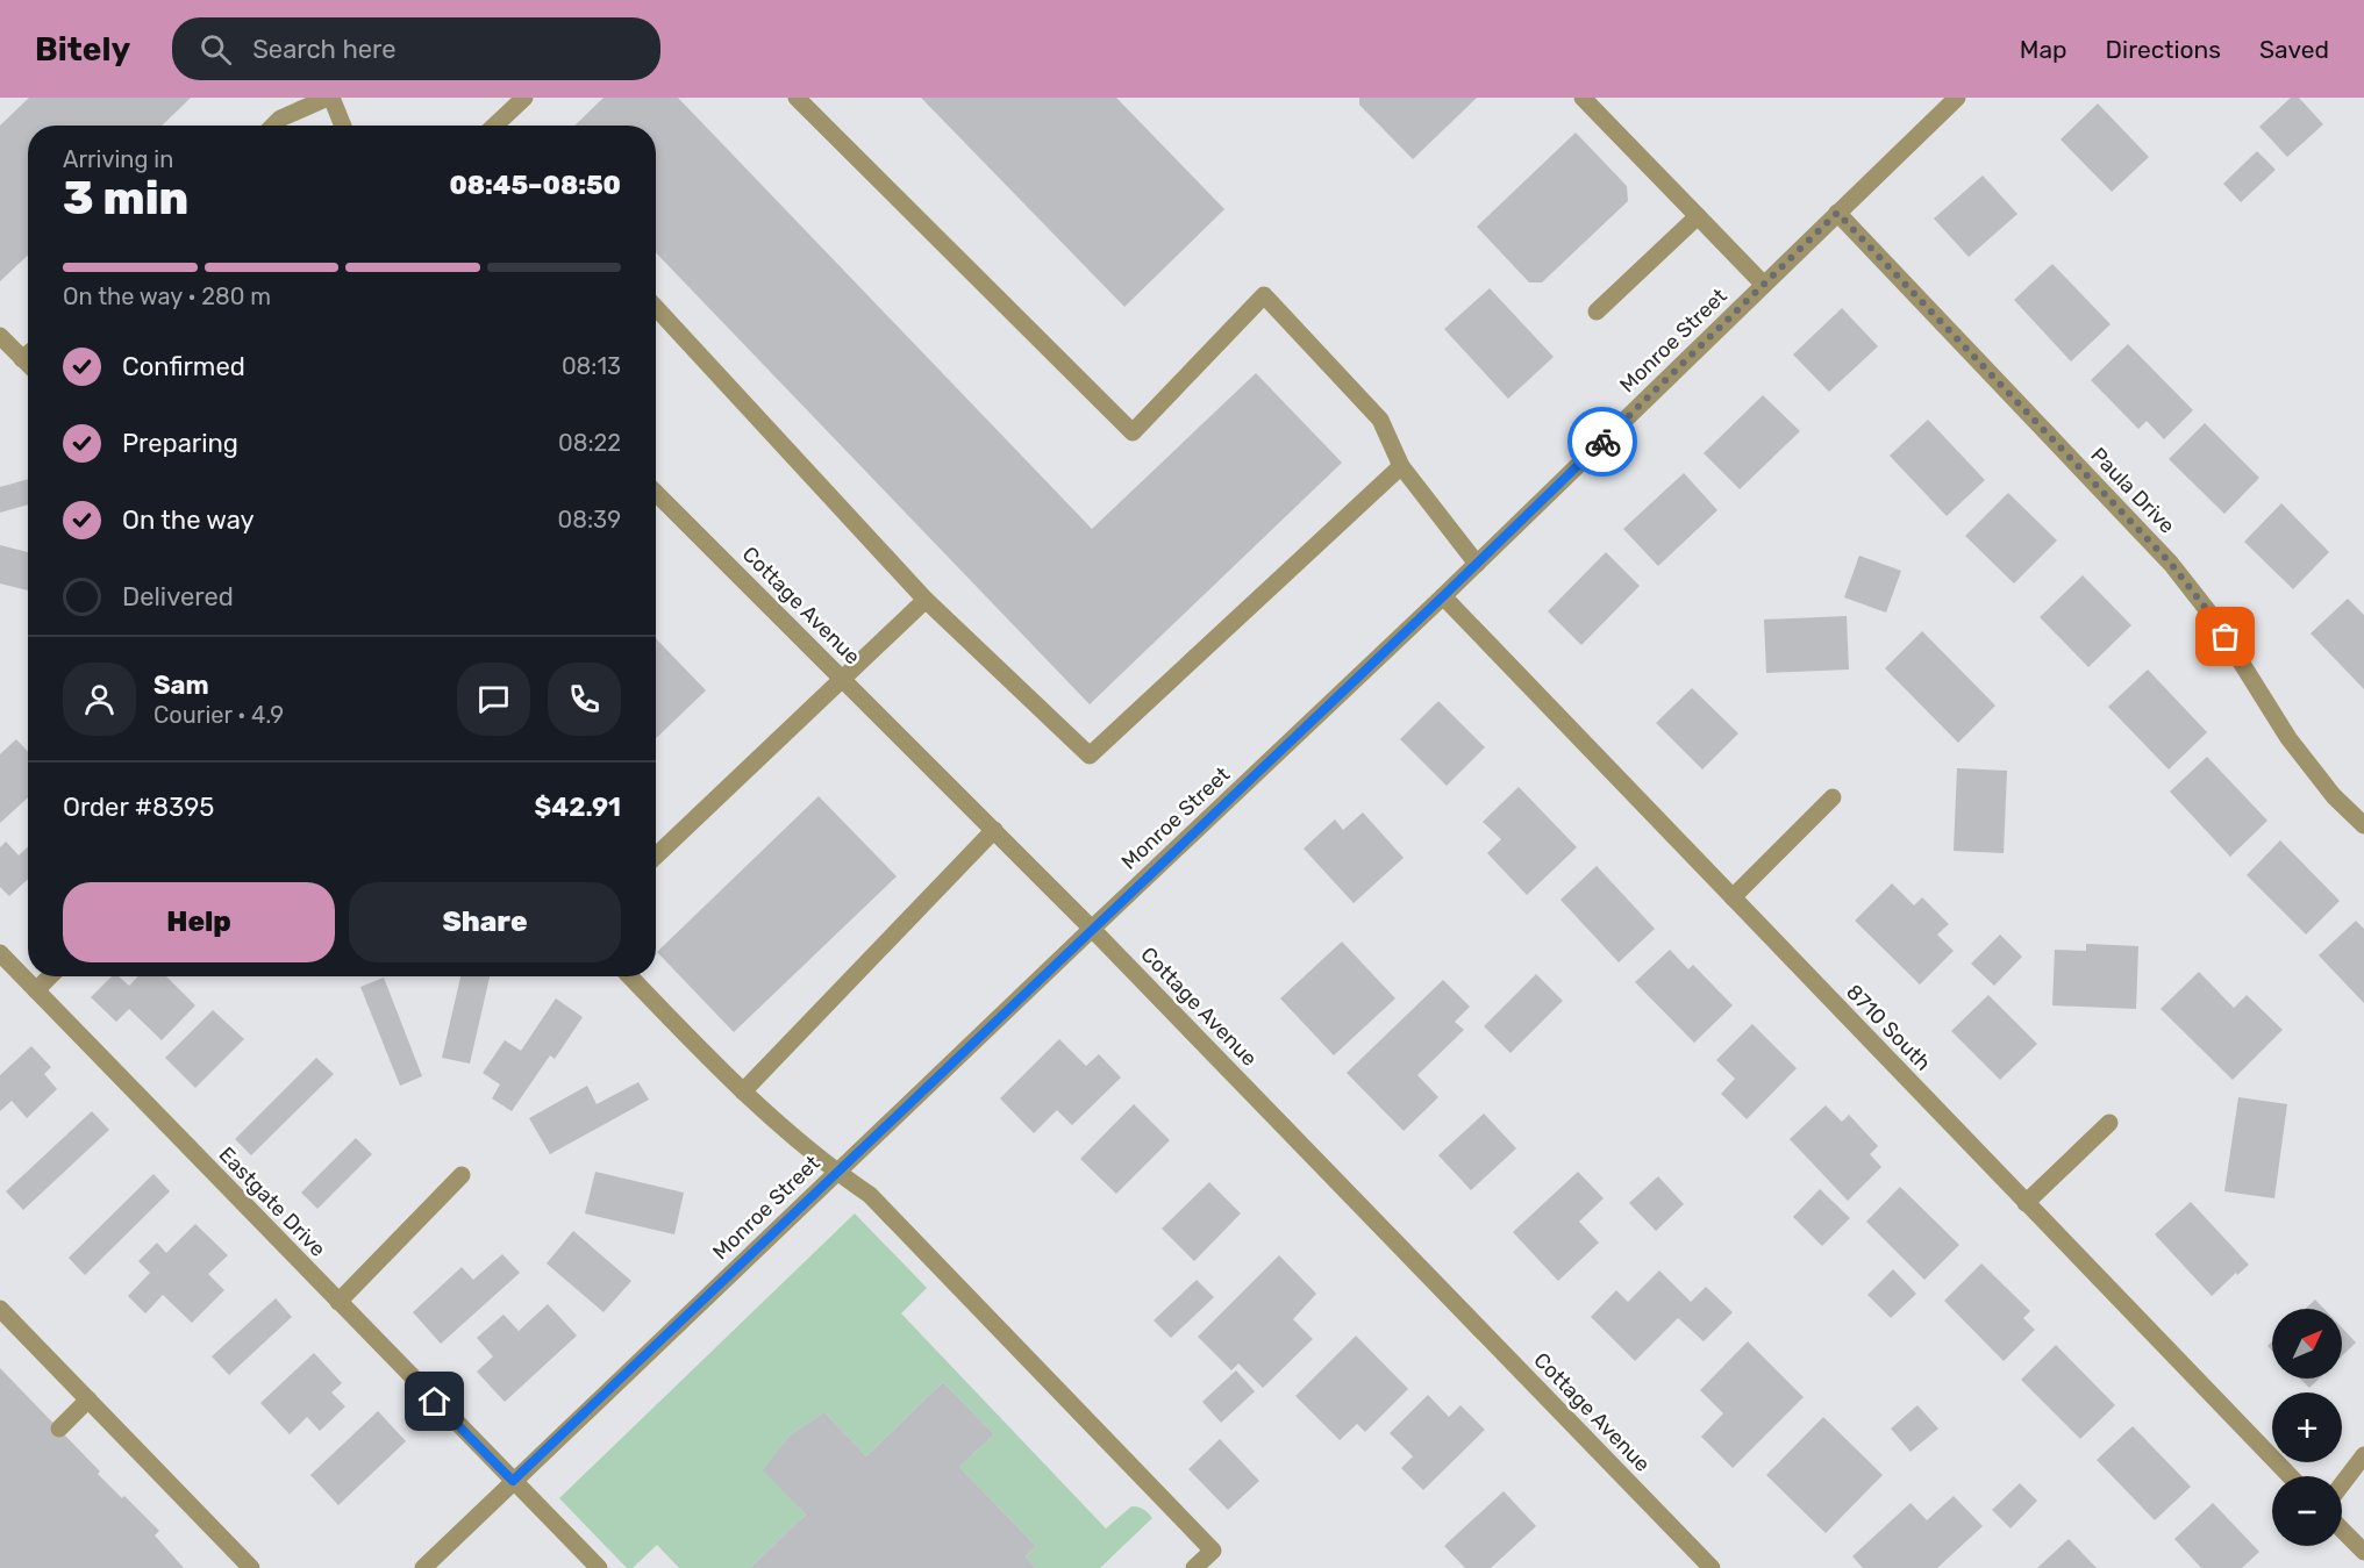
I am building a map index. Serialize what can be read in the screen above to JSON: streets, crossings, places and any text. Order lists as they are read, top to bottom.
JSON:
{
  "streets": {
    "street": [
      "Monroe Street",
      "Paula Drive",
      "Cottage Avenue",
      "8710 South",
      "Eastgate Drive"
    ]
  },
  "crossings": [
    ["Monroe Street", "Paula Drive"],
    ["Monroe Street", "Cottage Avenue"],
    ["Monroe Street", "8710 South"],
    ["Monroe Street", "Eastgate Drive"]
  ],
  "north": "top right",
  "page": {
    "header": "Bitely",
    "search": "Search here",
    "nav": ["Map", "Directions", "Saved"],
    "heading": ["3 min", "Arriving in", "08:45–08:50"],
    "panel": [
      "Sam",
      "Courier · 4.9",
      "Order #8395",
      "$42.91"
    ],
    "bar": "On the way · 280 m",
    "list": [
      ["Confirmed", "08:13"],
      ["Preparing", "08:22"],
      ["On the way", "08:39"],
      "Delivered"
    ],
    "buttons": ["Help", "Share"],
    "map_buttons": ["+", "−"]
  }
}
